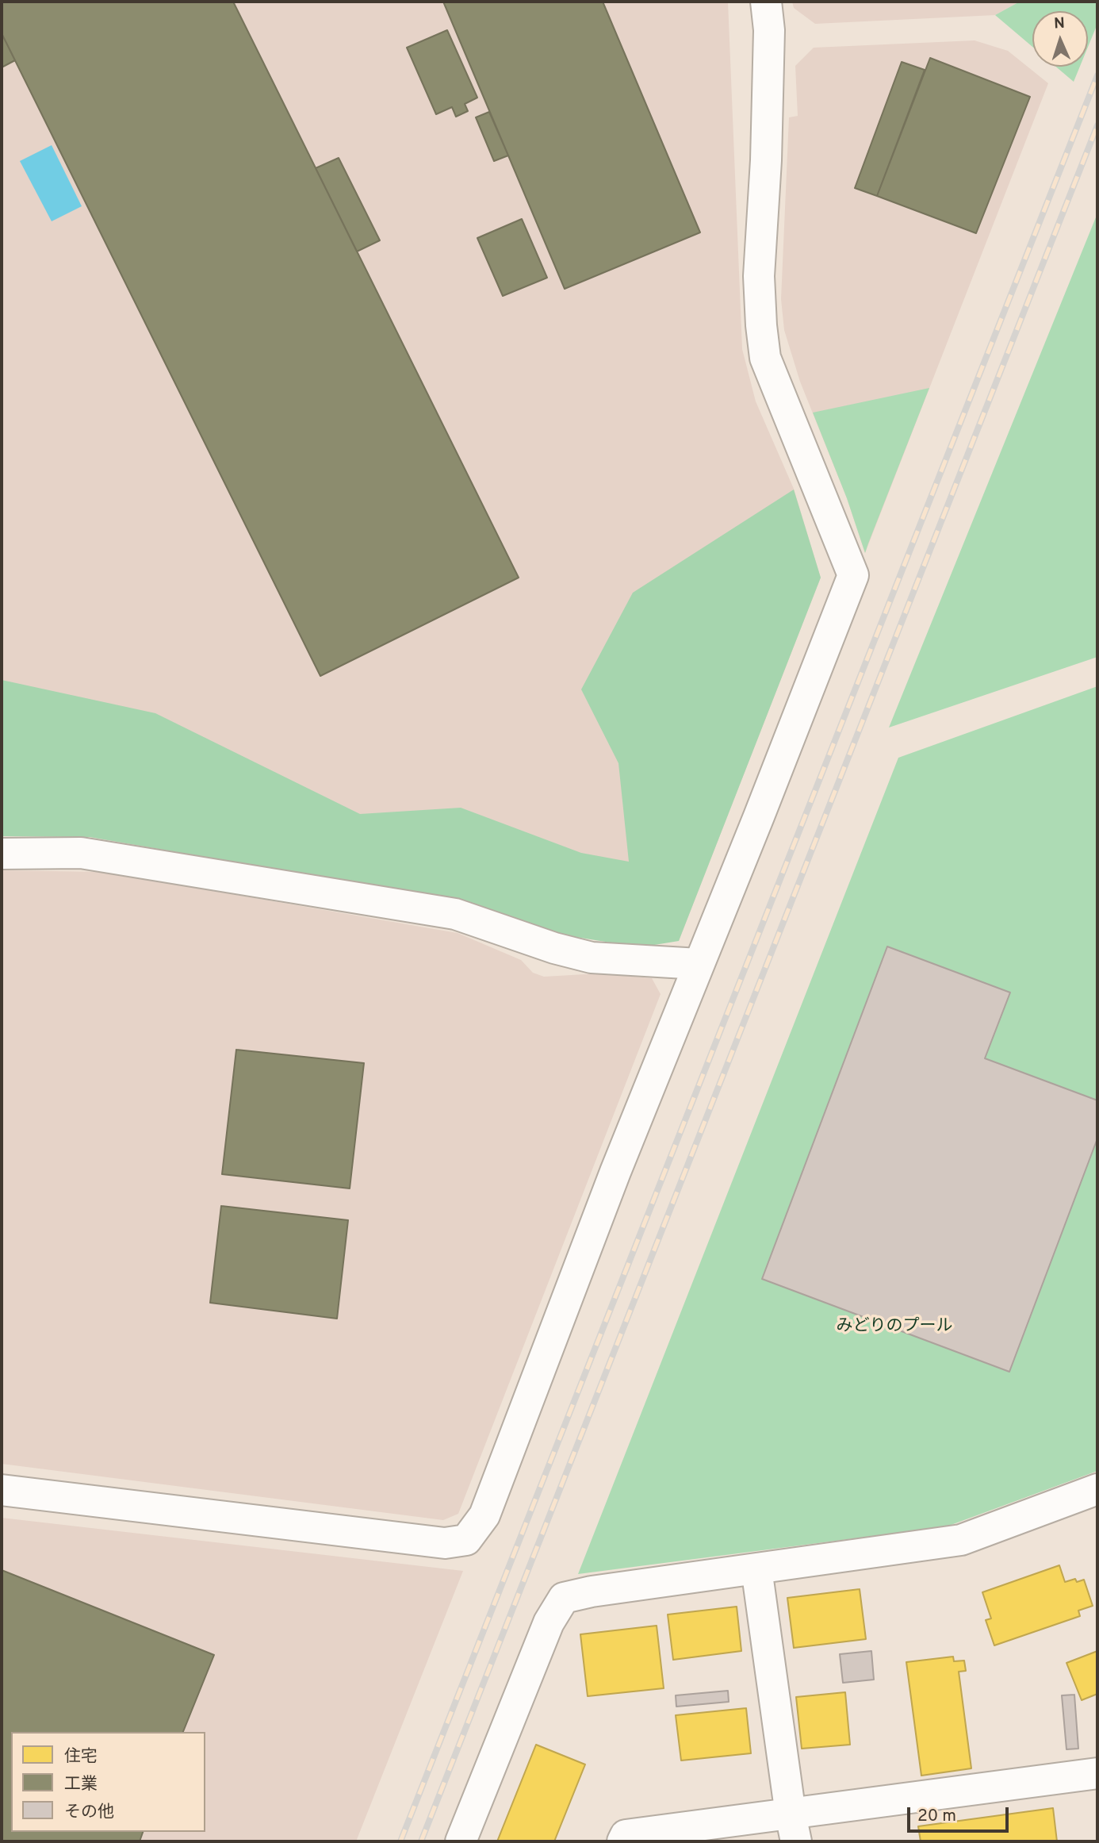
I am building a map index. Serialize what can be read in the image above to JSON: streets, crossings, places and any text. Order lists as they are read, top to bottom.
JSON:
{
  "parks": ["みどりのプール"],
  "legend": ["住宅", "工業", "その他"],
  "scale_bar": "20 m",
  "north": "top"
}
